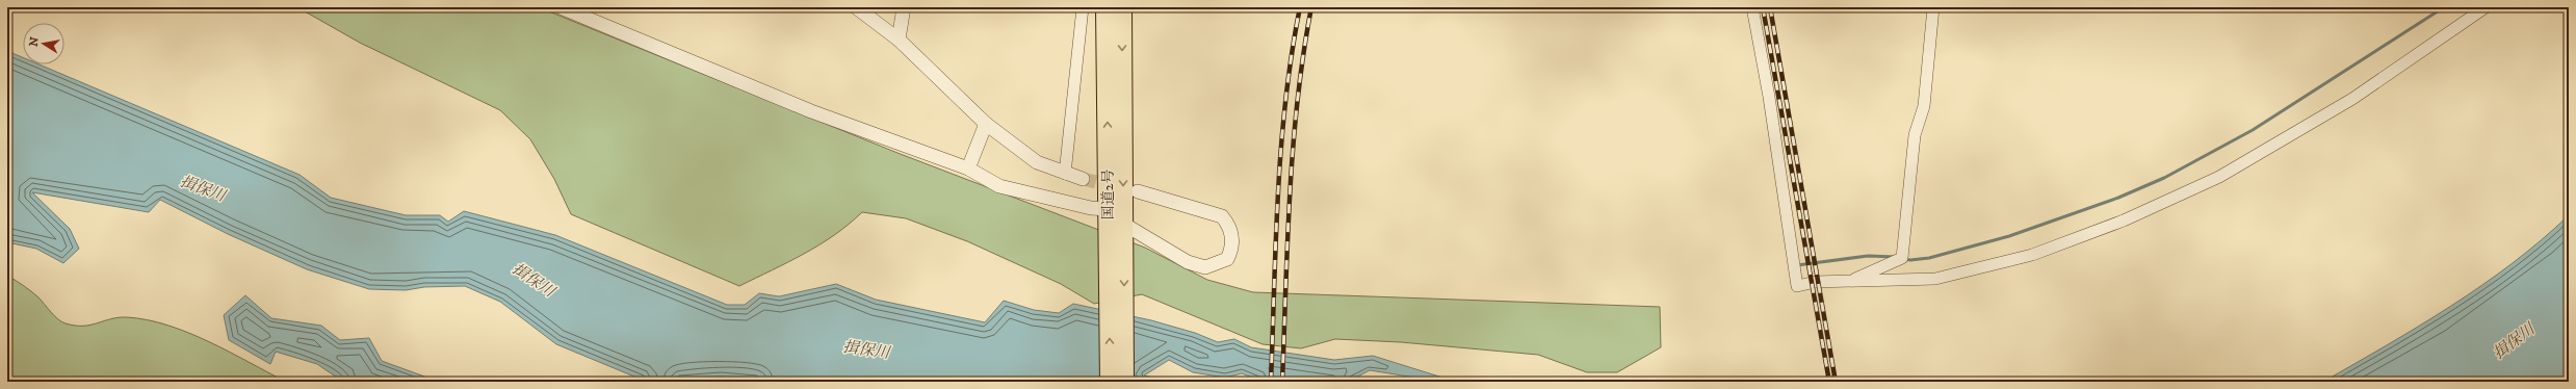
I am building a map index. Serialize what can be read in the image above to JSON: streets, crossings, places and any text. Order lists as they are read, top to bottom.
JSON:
{
  "streets": {
    "highway": ["国道2号"]
  },
  "water": ["揖保川"],
  "north": "left"
}
